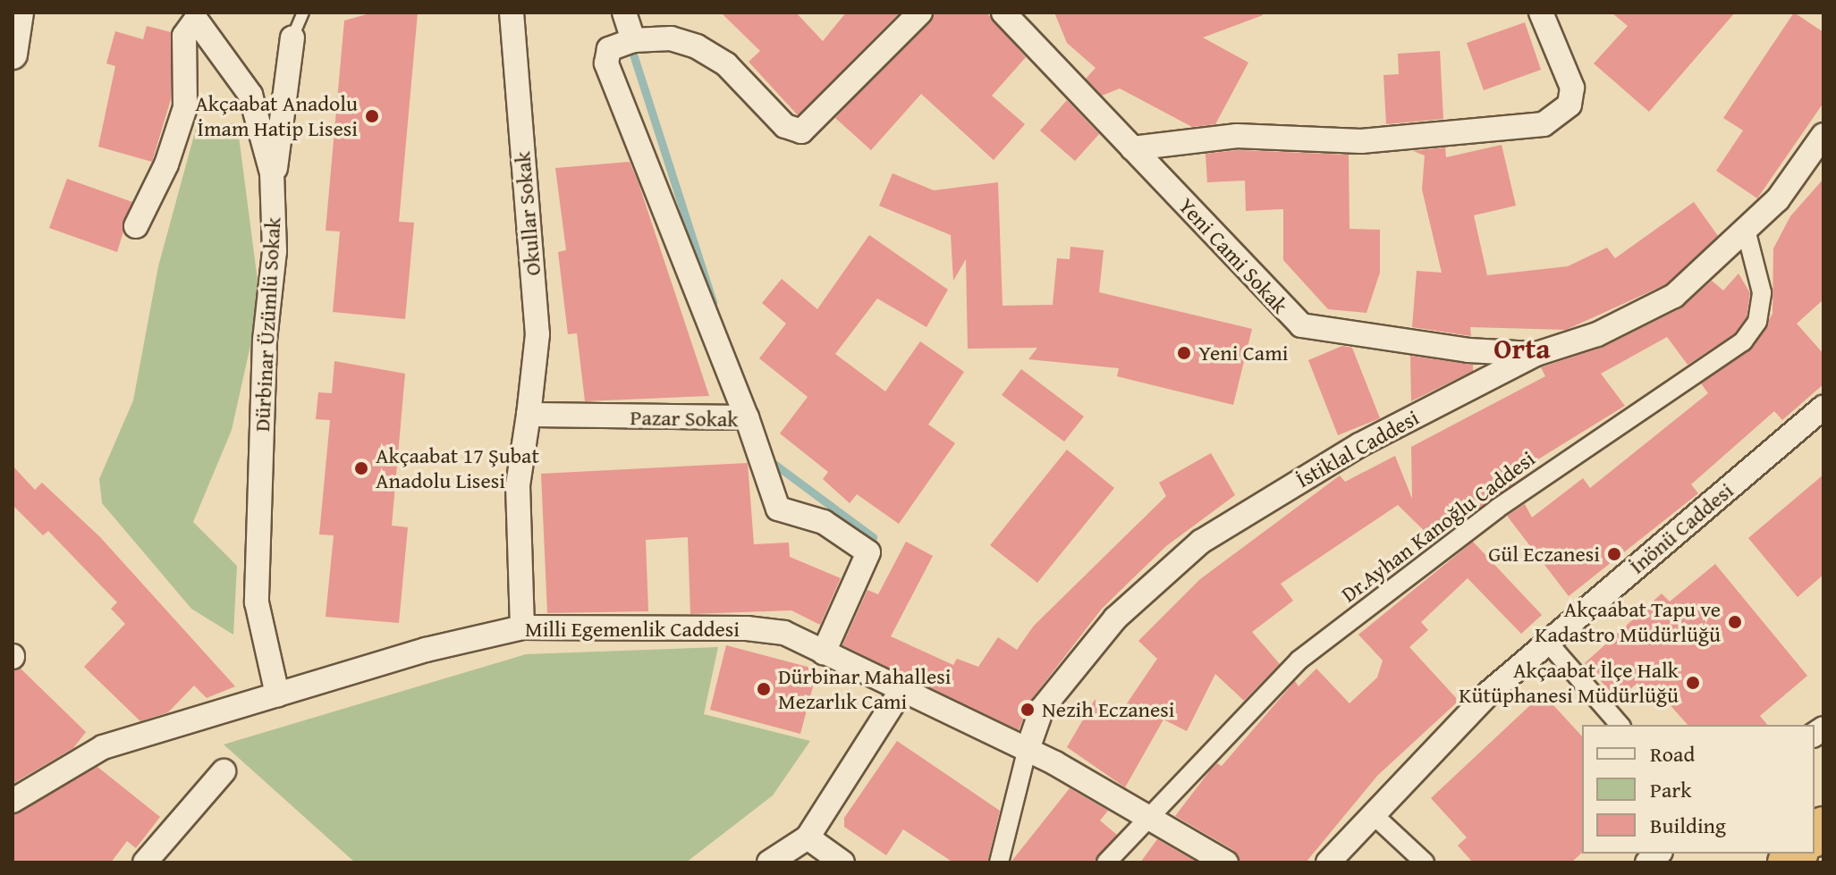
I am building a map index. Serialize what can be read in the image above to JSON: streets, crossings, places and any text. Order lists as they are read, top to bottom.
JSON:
{
  "streets": {
    "street": [
      "Okullar Sokak",
      "Yeni Cami Sokak",
      "Dürbinar Üzümlü Sokak",
      "Pazar Sokak",
      "İstiklal Caddesi",
      "Dr.Ayhan Kanoğlu Caddesi",
      "İnönü Caddesi",
      "Milli Egemenlik Caddesi"
    ]
  },
  "crossings": [
    ["Okullar Sokak", "Pazar Sokak"],
    ["Yeni Cami Sokak", "İstiklal Caddesi"],
    ["Dürbinar Üzümlü Sokak", "Milli Egemenlik Caddesi"],
    ["Pazar Sokak", "Milli Egemenlik Caddesi"],
    ["İstiklal Caddesi", "Dr.Ayhan Kanoğlu Caddesi"],
    ["İstiklal Caddesi", "Milli Egemenlik Caddesi"],
    ["Dr.Ayhan Kanoğlu Caddesi", "Milli Egemenlik Caddesi"]
  ],
  "districts": ["Orta"],
  "places": [
    "Akçaabat Anadolu İmam Hatip Lisesi",
    "Yeni Cami",
    "Akçaabat 17 Şubat Anadolu Lisesi",
    "Gül Eczanesi",
    "Akçaabat Tapu ve Kadastro Müdürlüğü",
    "Akçaabat İlçe Halk Kütüphanesi Müdürlüğü",
    "Dürbinar Mahallesi Mezarlık Cami",
    "Nezih Eczanesi"
  ],
  "legend": ["Road", "Park", "Building"]
}
